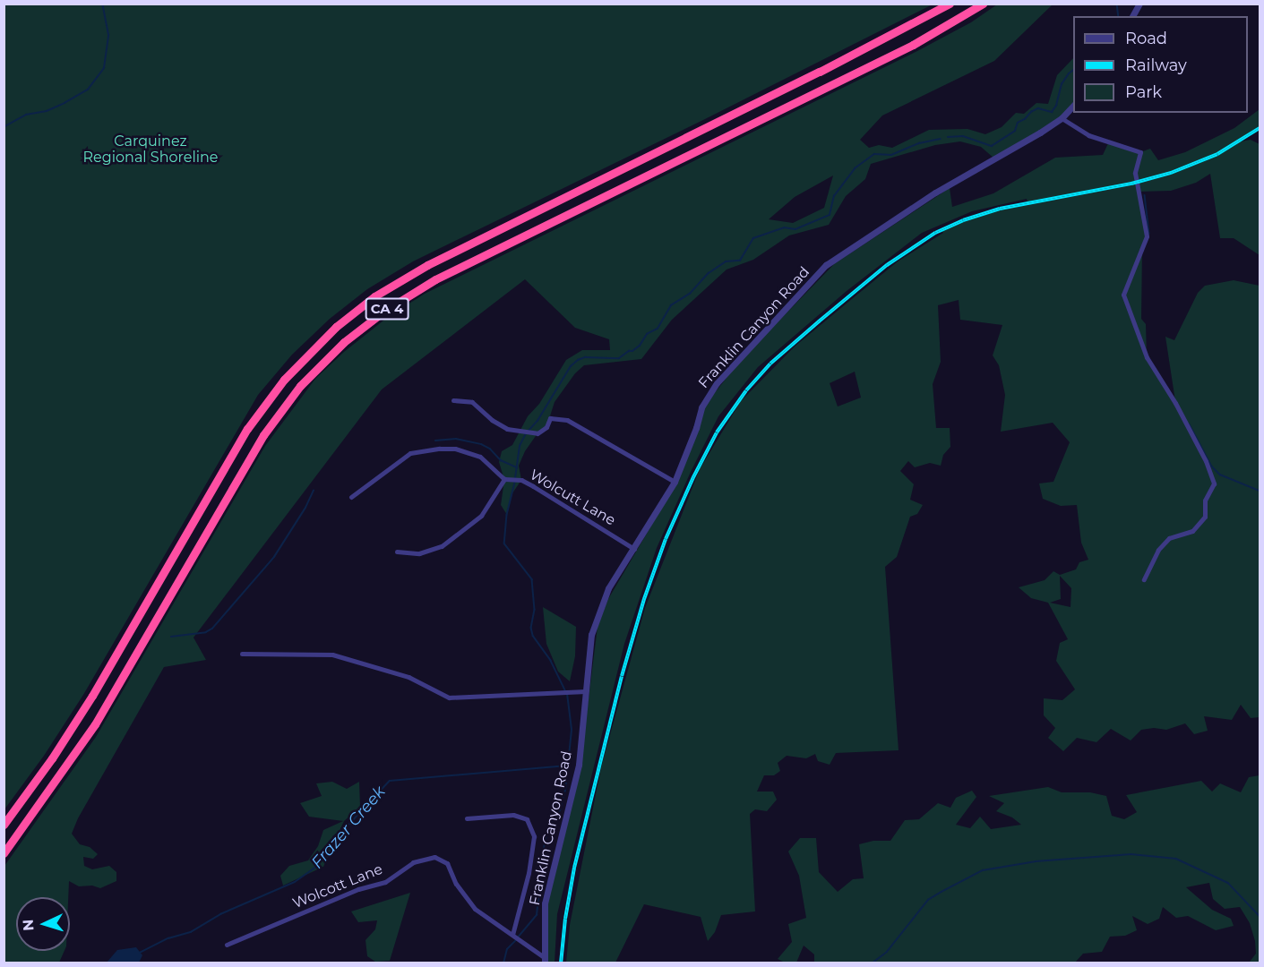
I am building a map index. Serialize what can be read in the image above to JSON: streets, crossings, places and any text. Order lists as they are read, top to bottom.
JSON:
{
  "streets": {
    "highway": ["CA 4"],
    "street": ["Franklin Canyon Road", "Wolcutt Lane", "Wolcott Lane"]
  },
  "crossings": [
    ["Franklin Canyon Road", "Wolcutt Lane"],
    ["Franklin Canyon Road", "Wolcott Lane"]
  ],
  "water": ["Frazer Creek"],
  "parks": ["Carquinez Regional Shoreline"],
  "legend": ["Road", "Railway", "Park"],
  "north": "left"
}
